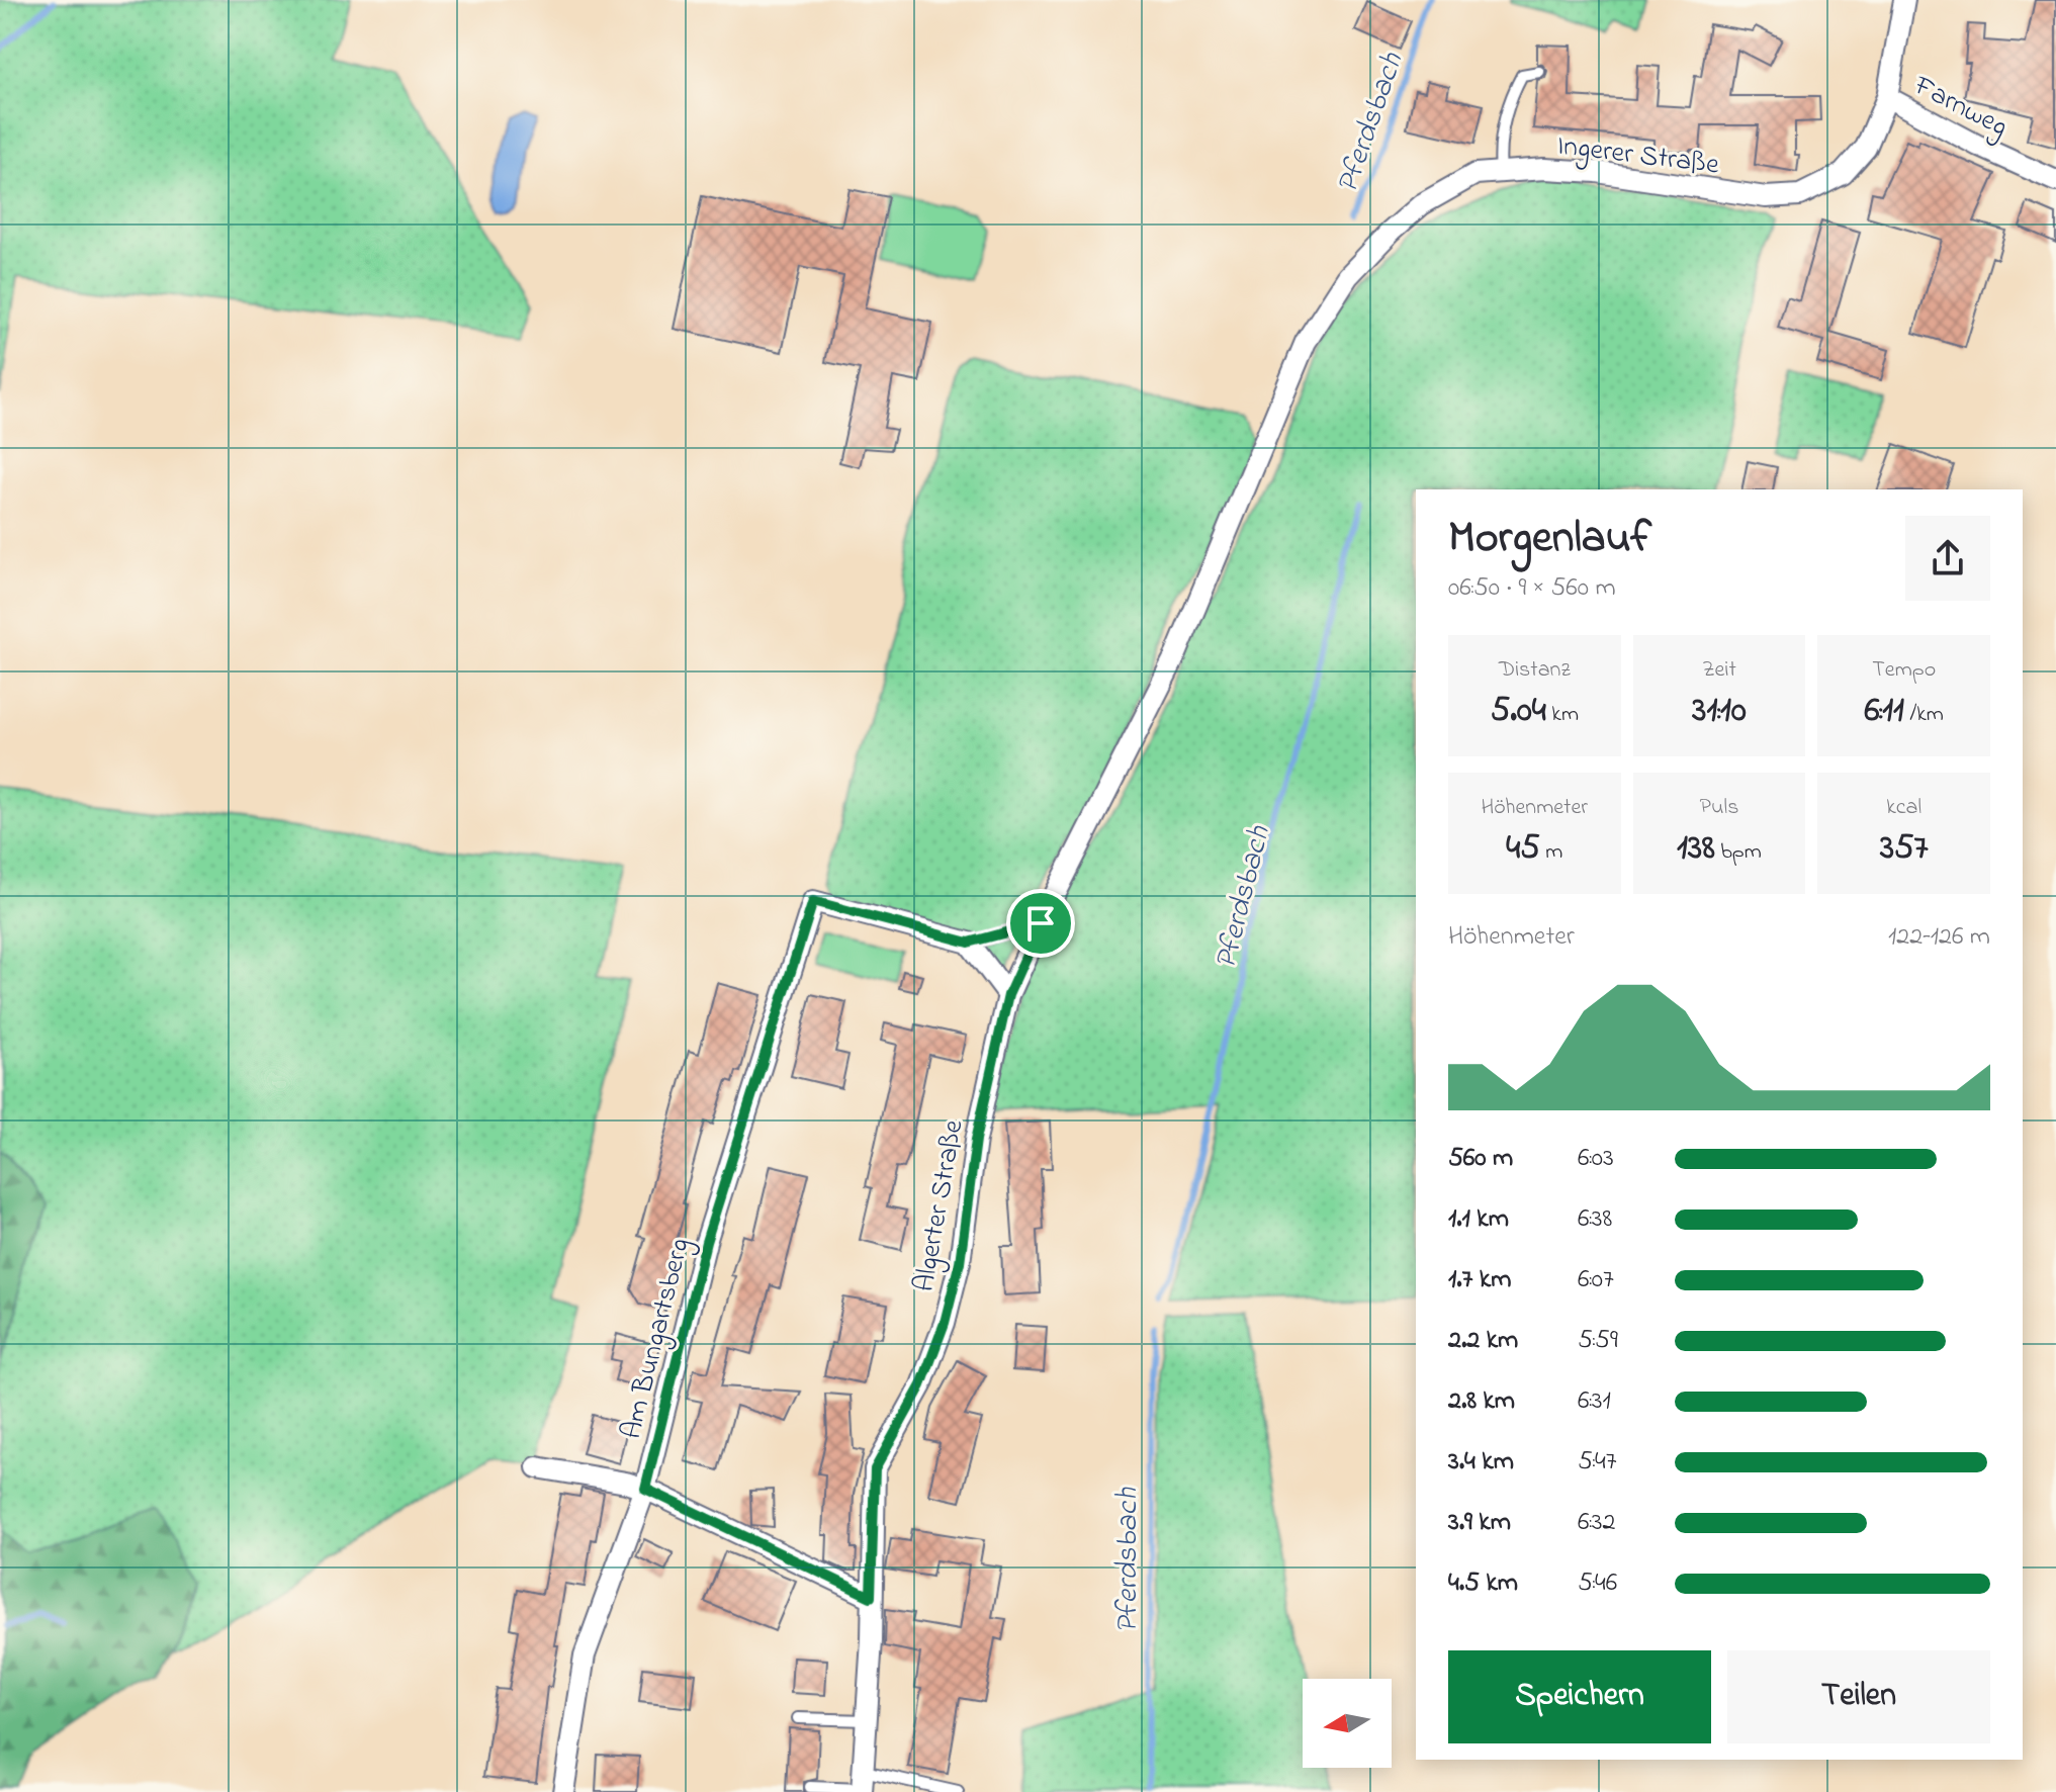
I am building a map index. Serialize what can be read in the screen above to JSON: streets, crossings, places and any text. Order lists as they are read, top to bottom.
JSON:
{
  "streets": {
    "street": [
      "Farnweg",
      "Ingerer Straße",
      "Algerter Straße",
      "Am Bungartsberg"
    ]
  },
  "crossings": [
    ["Farnweg", "Ingerer Straße"],
    ["Ingerer Straße", "Algerter Straße"]
  ],
  "water": ["Pferdsbach"],
  "north": "left",
  "page": {
    "heading": ["Morgenlauf", "06:50 · 9 × 560 m"],
    "stats": [
      ["Distanz", "5.04 km"],
      ["Zeit", "31:10"],
      ["Tempo", "6:11 /km"],
      ["Höhenmeter", "45 m"],
      ["Puls", "138 bpm"],
      ["kcal", "357"]
    ],
    "chart": ["Höhenmeter", "122–126 m"],
    "list": [
      {
        "name": "560 m",
        "note": "6:03"
      },
      {
        "name": "1.1 km",
        "note": "6:38"
      },
      {
        "name": "1.7 km",
        "note": "6:07"
      },
      {
        "name": "2.2 km",
        "note": "5:59"
      },
      {
        "name": "2.8 km",
        "note": "6:31"
      },
      {
        "name": "3.4 km",
        "note": "5:47"
      },
      {
        "name": "3.9 km",
        "note": "6:32"
      },
      {
        "name": "4.5 km",
        "note": "5:46"
      }
    ],
    "buttons": ["Speichern", "Teilen"]
  }
}
